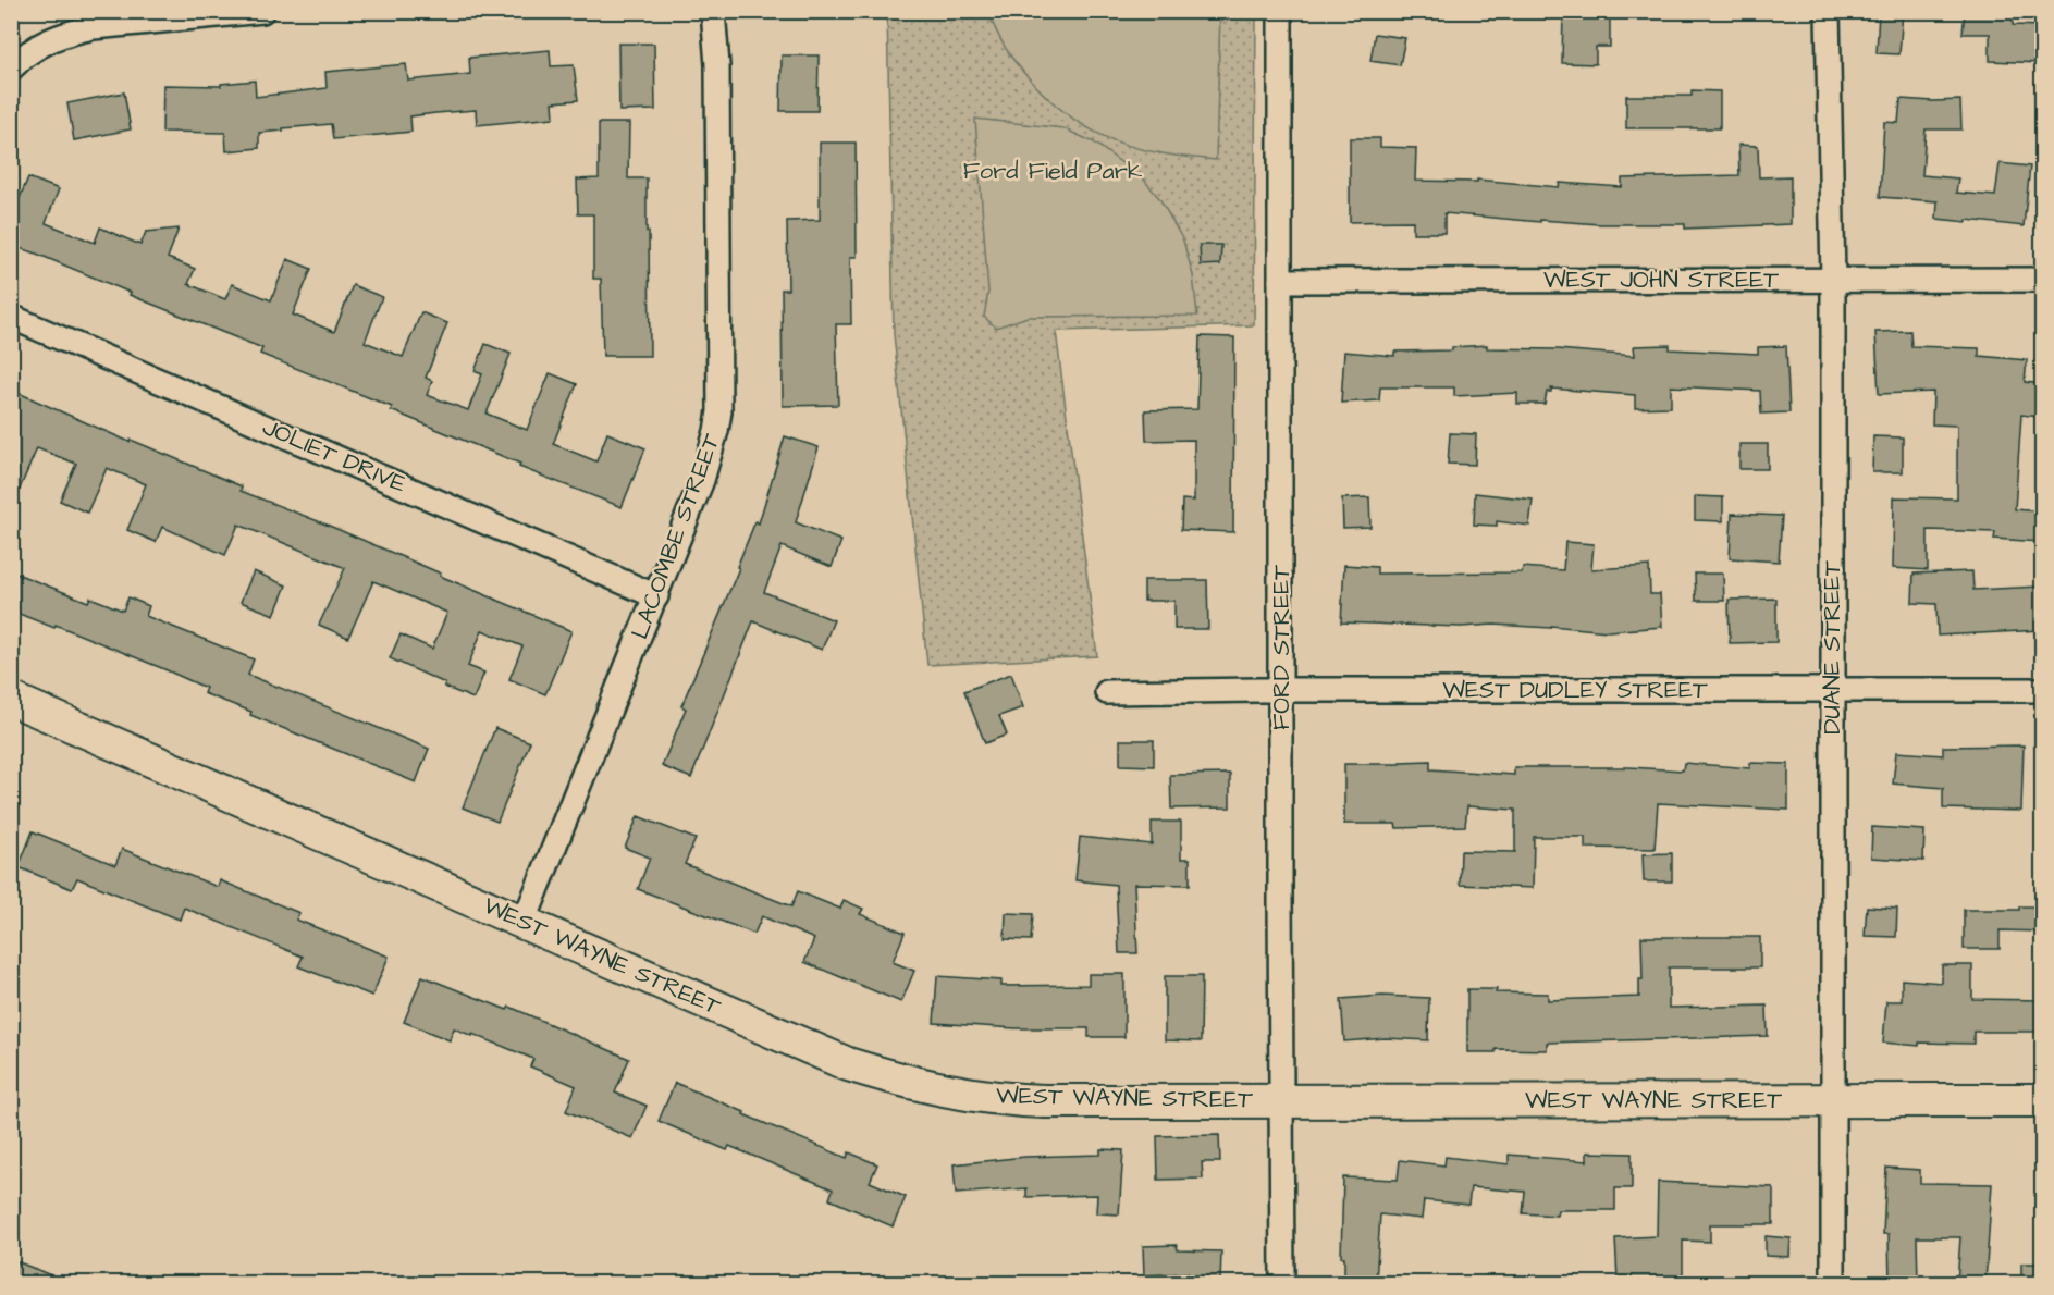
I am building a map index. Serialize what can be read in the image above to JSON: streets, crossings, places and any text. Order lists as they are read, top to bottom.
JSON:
{
  "streets": {
    "street": [
      "WEST JOHN STREET",
      "JOLIET DRIVE",
      "LACOMBE STREET",
      "FORD STREET",
      "DUANE STREET",
      "WEST DUDLEY STREET",
      "WEST WAYNE STREET"
    ]
  },
  "crossings": [
    ["WEST JOHN STREET", "FORD STREET"],
    ["WEST JOHN STREET", "DUANE STREET"],
    ["JOLIET DRIVE", "LACOMBE STREET"],
    ["LACOMBE STREET", "WEST WAYNE STREET"],
    ["FORD STREET", "WEST DUDLEY STREET"],
    ["FORD STREET", "WEST WAYNE STREET"],
    ["DUANE STREET", "WEST DUDLEY STREET"],
    ["DUANE STREET", "WEST WAYNE STREET"]
  ],
  "parks": ["Ford Field Park"]
}
